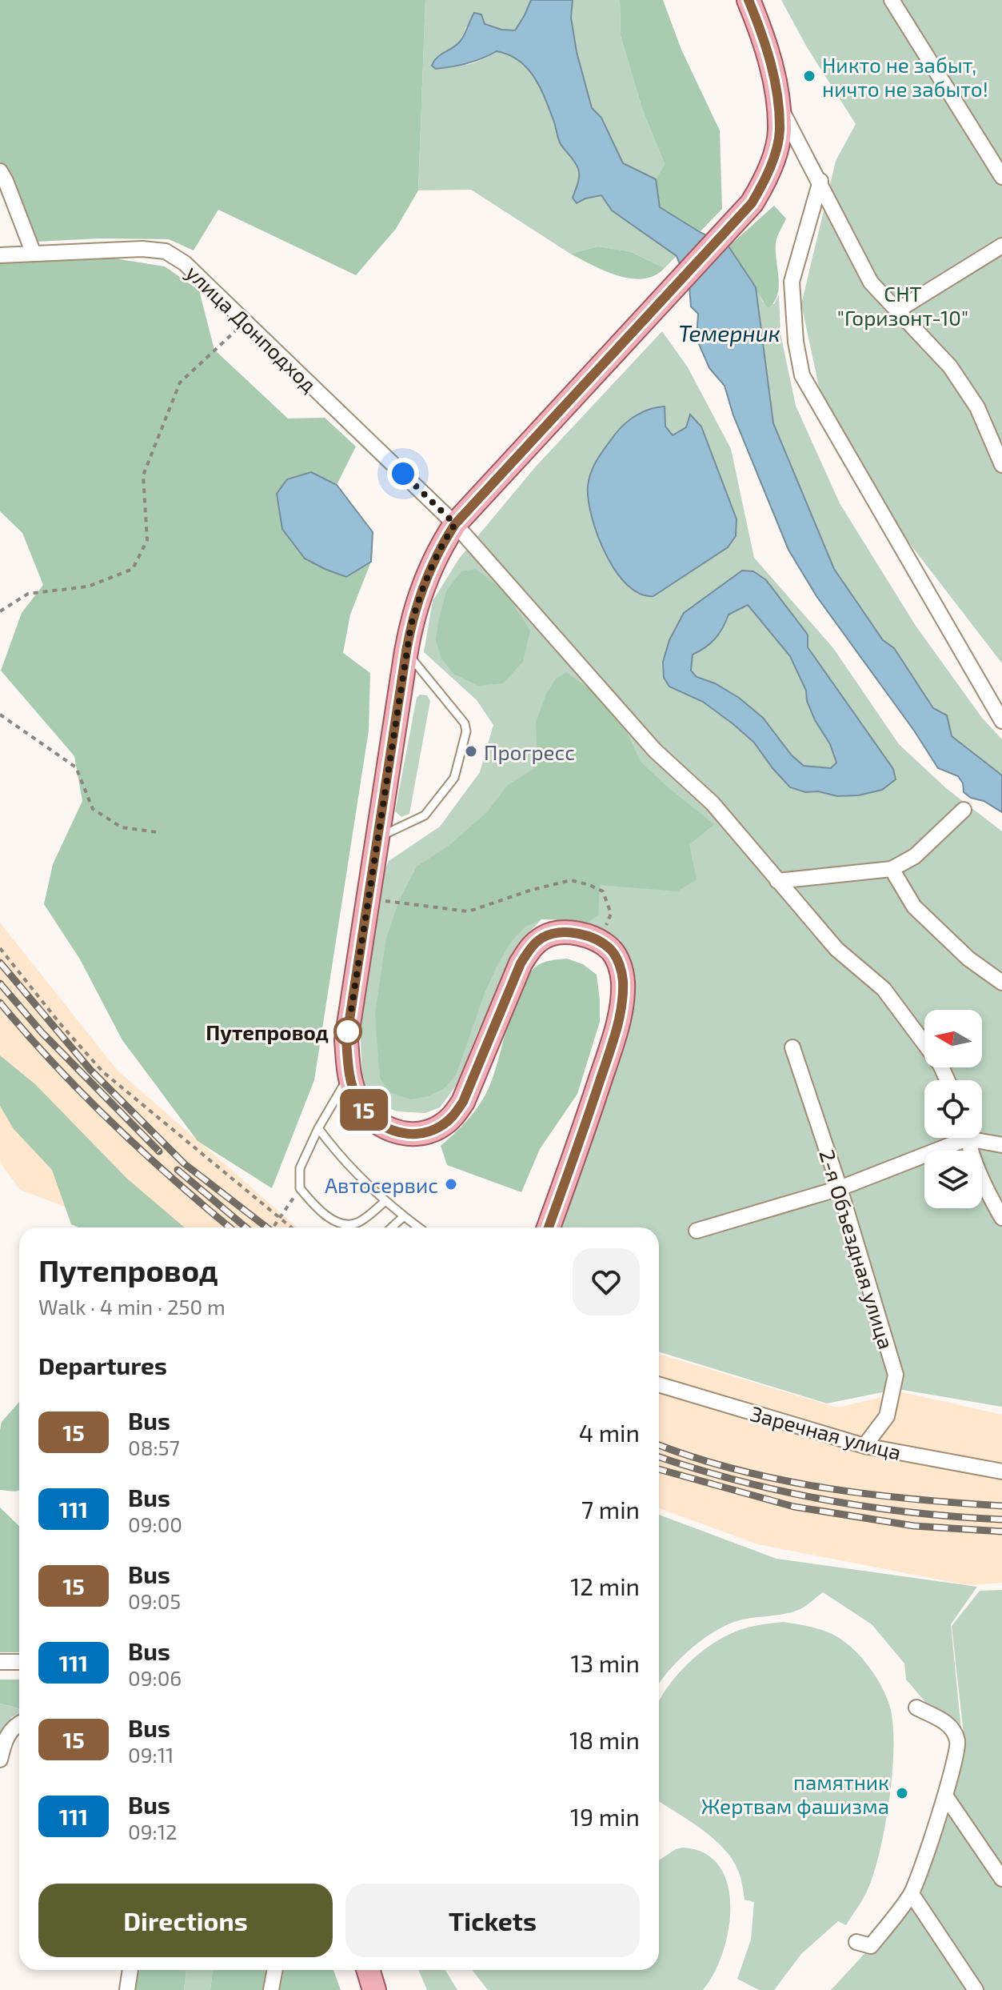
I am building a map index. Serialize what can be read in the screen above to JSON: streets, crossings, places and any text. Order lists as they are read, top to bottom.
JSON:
{
  "streets": {
    "street": ["улица Донподход", "2-я Объездная улица", "Заречная улица"]
  },
  "crossings": [
    ["2-я Объездная улица", "Заречная улица"]
  ],
  "water": ["Темерник"],
  "parks": ["СНТ \"Горизонт-10\""],
  "places": [
    "Никто не забыт, ничто не забыто!",
    "Прогресс",
    "Путепровод",
    "Автосервис",
    "памятник Жертвам фашизма"
  ],
  "lines": ["bus line 15"],
  "north": "left",
  "page": {
    "on_map": "15",
    "heading": [
      ["Путепровод", "Walk · 4 min · 250 m"],
      "Departures"
    ],
    "list": [
      {
        "mark": "15",
        "name": "Bus",
        "note": "08:57",
        "value": "4 min"
      },
      {
        "mark": "111",
        "name": "Bus",
        "note": "09:00",
        "value": "7 min"
      },
      {
        "mark": "15",
        "name": "Bus",
        "note": "09:05",
        "value": "12 min"
      },
      {
        "mark": "111",
        "name": "Bus",
        "note": "09:06",
        "value": "13 min"
      },
      {
        "mark": "15",
        "name": "Bus",
        "note": "09:11",
        "value": "18 min"
      },
      {
        "mark": "111",
        "name": "Bus",
        "note": "09:12",
        "value": "19 min"
      }
    ],
    "buttons": ["Directions", "Tickets"]
  }
}
